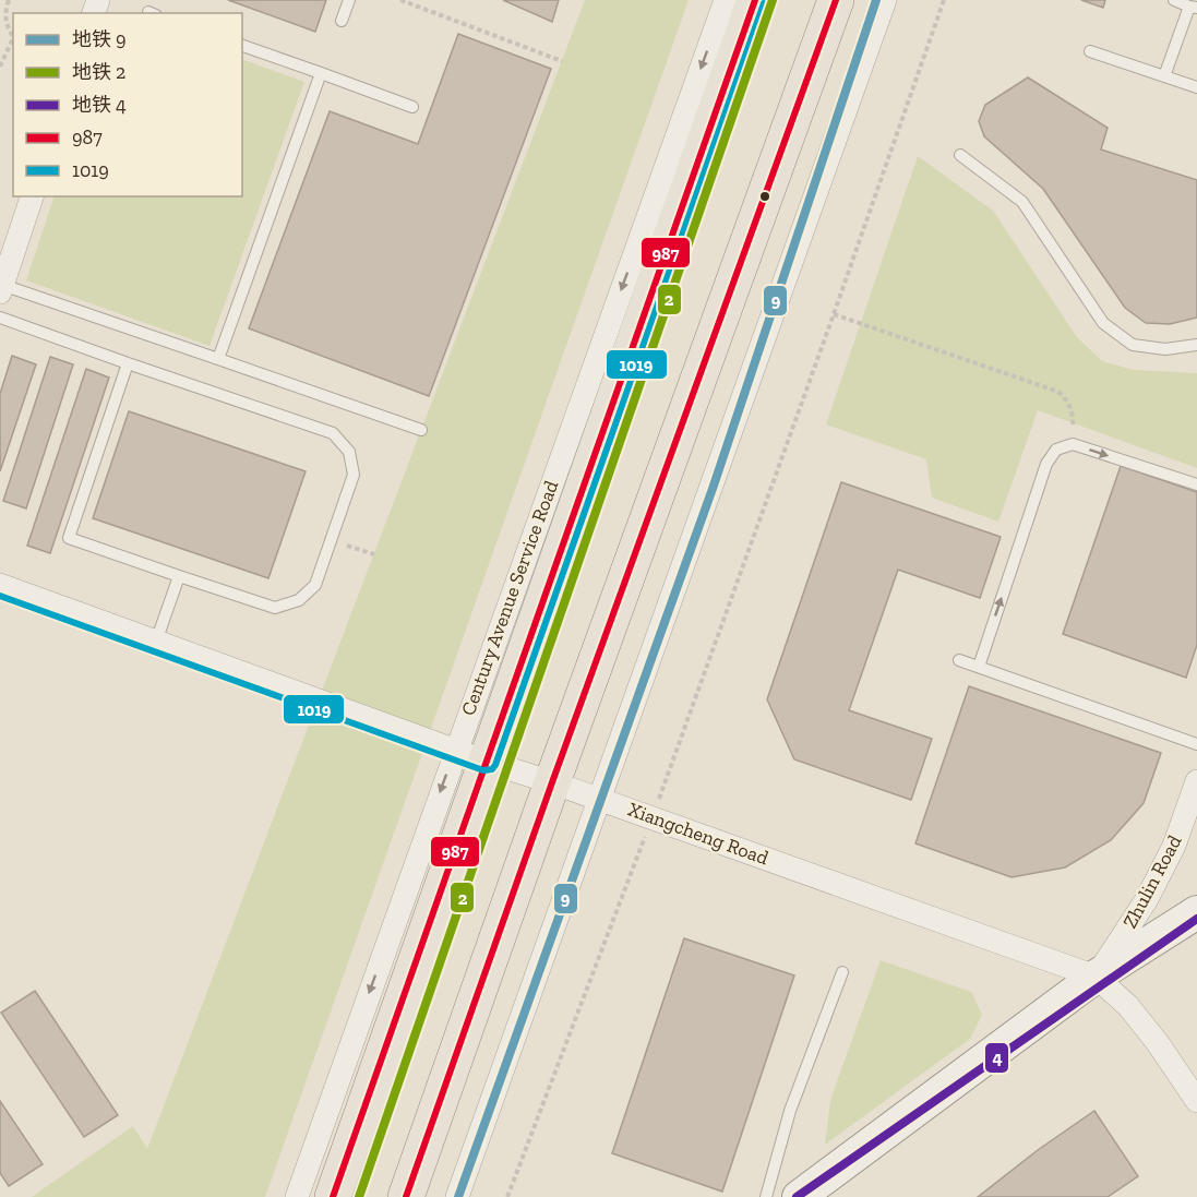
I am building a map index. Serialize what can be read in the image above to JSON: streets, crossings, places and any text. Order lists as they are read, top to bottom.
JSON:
{
  "streets": {
    "street": ["Century Avenue Service Road", "Xiangcheng Road", "Zhulin Road"]
  },
  "crossings": [
    ["Century Avenue Service Road", "Xiangcheng Road"],
    ["Xiangcheng Road", "Zhulin Road"]
  ],
  "lines": [
    "metro line 9",
    "metro line 2",
    "transit line 987",
    "transit line 1019",
    "metro line 4"
  ],
  "legend": [
    "地铁 9",
    "地铁 2",
    "地铁 4",
    "987",
    "1019"
  ]
}
